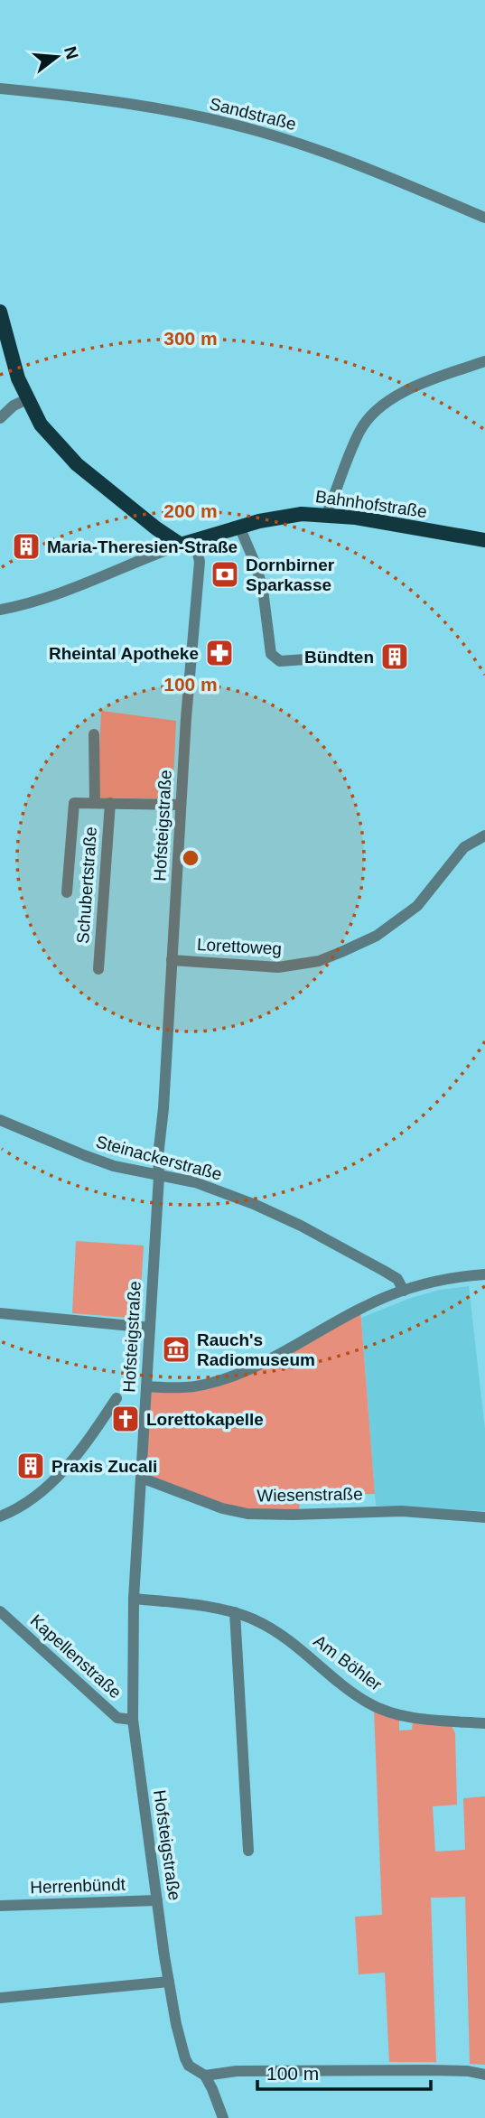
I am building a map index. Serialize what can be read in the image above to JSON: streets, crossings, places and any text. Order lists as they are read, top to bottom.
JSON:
{
  "streets": {
    "main road": ["Bahnhofstraße"],
    "street": [
      "Sandstraße",
      "Hofsteigstraße",
      "Schubertstraße",
      "Lorettoweg",
      "Steinackerstraße",
      "Wiesenstraße",
      "Kapellenstraße",
      "Am Böhler",
      "Herrenbündt"
    ]
  },
  "crossings": [
    ["Bahnhofstraße", "Hofsteigstraße"],
    ["Hofsteigstraße", "Schubertstraße"],
    ["Hofsteigstraße", "Lorettoweg"],
    ["Hofsteigstraße", "Steinackerstraße"],
    ["Hofsteigstraße", "Wiesenstraße"],
    ["Hofsteigstraße", "Kapellenstraße"],
    ["Hofsteigstraße", "Am Böhler"],
    ["Hofsteigstraße", "Herrenbündt"]
  ],
  "places": {
    "building": ["Maria-Theresien-Straße", "Bündten", "Praxis Zucali"],
    "bank": ["Dornbirner Sparkasse"],
    "pharmacy": ["Rheintal Apotheke"],
    "museum": ["Rauch's Radiomuseum"],
    "church": ["Lorettokapelle"]
  },
  "scale_bar": "100 m",
  "north": "right",
  "rings": ["300 m", "200 m", "100 m"]
}
